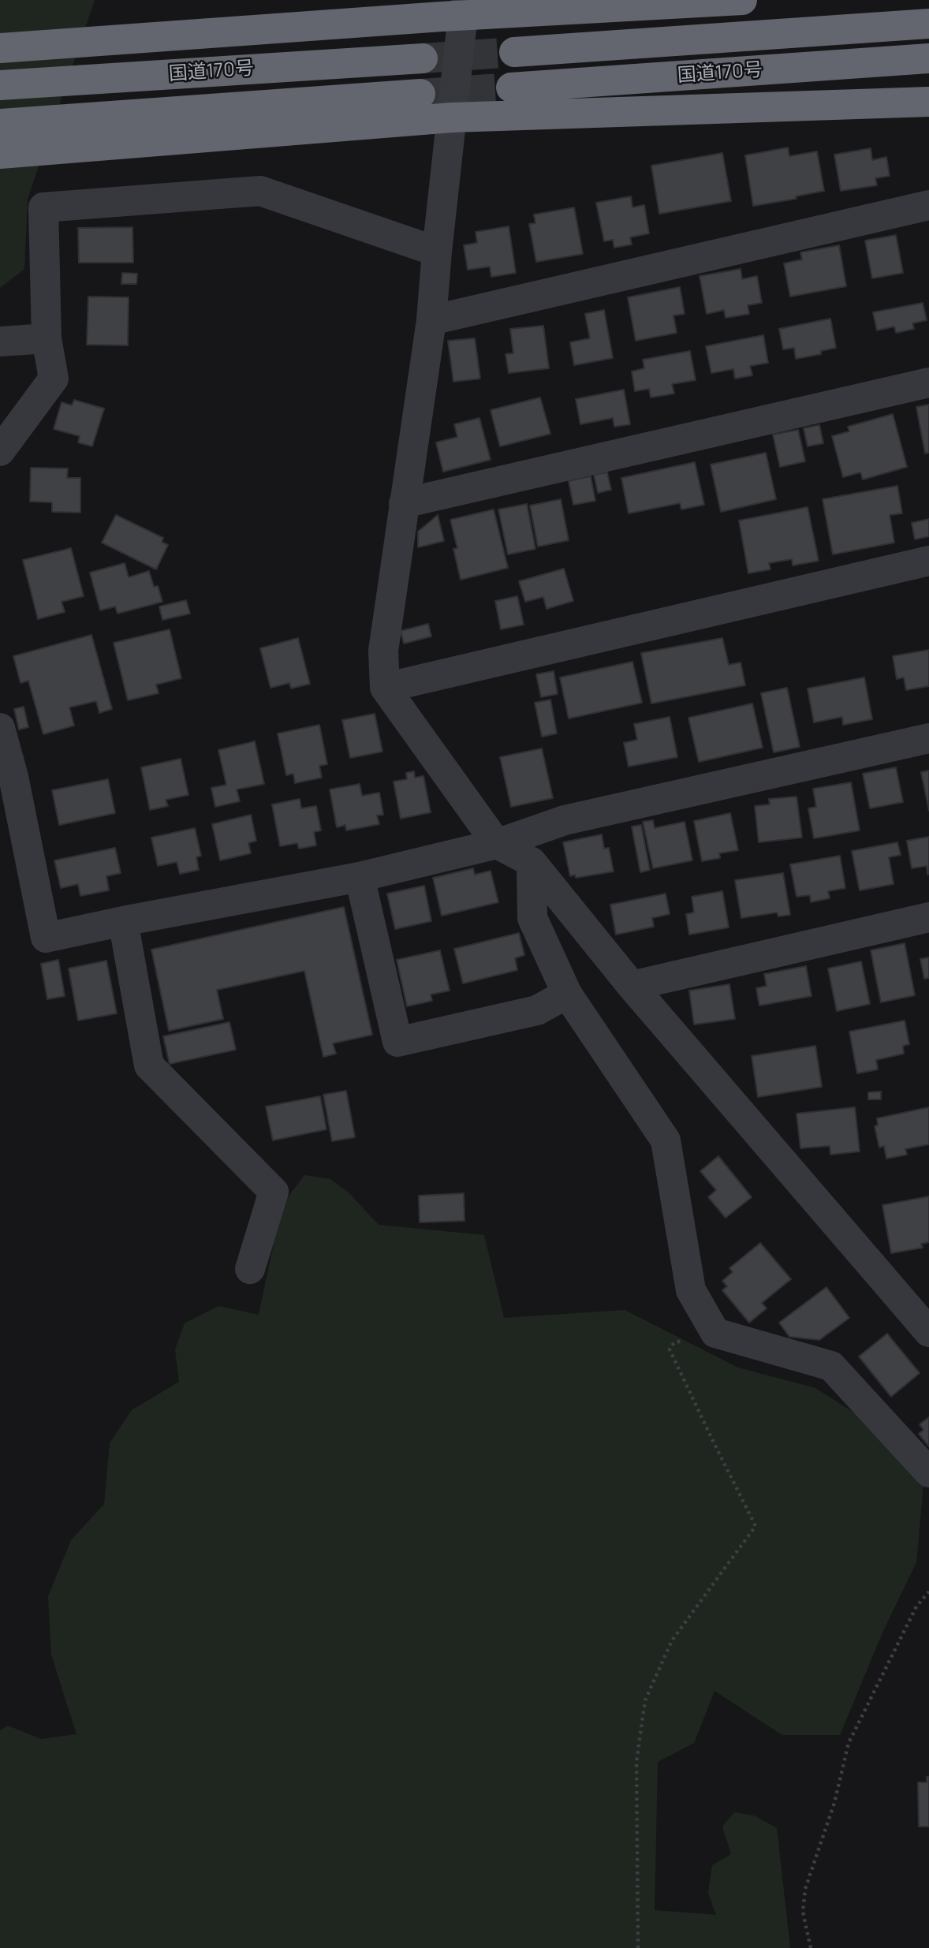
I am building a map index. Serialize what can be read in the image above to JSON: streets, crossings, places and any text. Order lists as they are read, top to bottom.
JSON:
{
  "streets": {
    "highway": ["国道170号"]
  }
}
